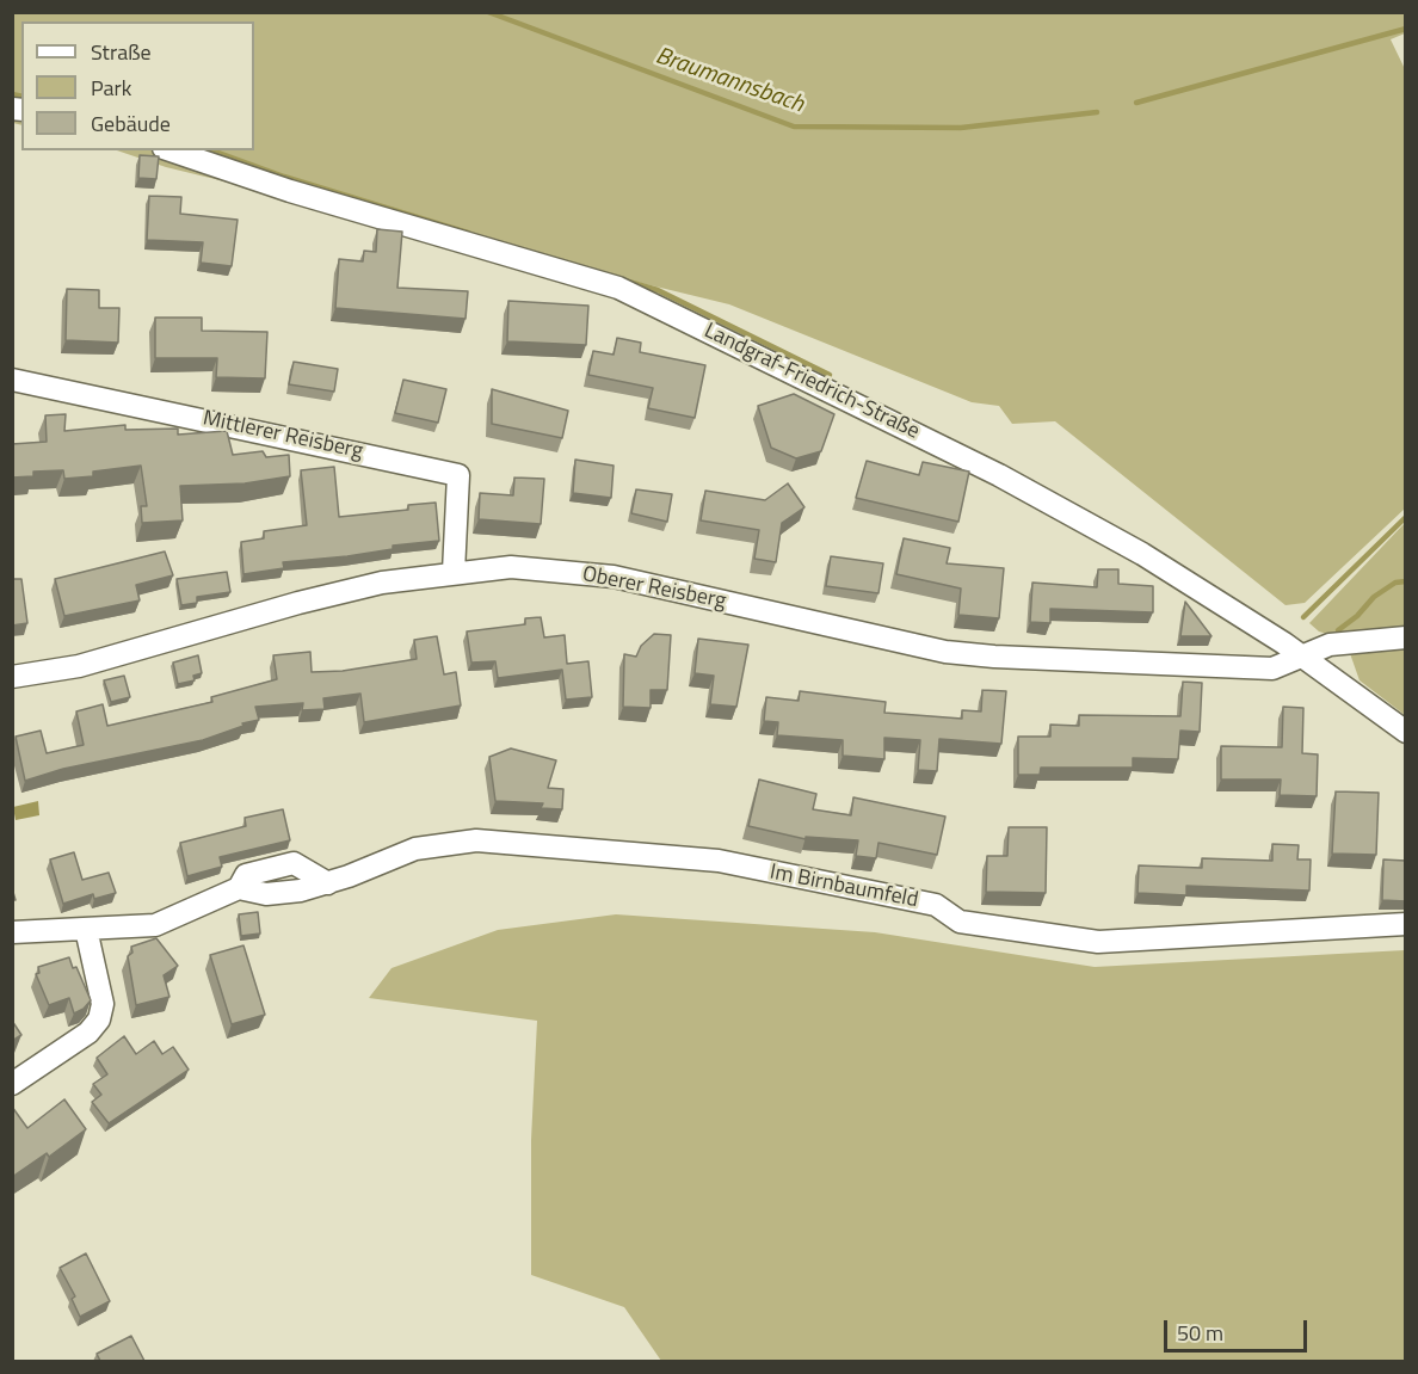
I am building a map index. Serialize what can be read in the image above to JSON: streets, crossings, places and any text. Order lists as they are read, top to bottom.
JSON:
{
  "streets": {
    "street": [
      "Landgraf-Friedrich-Straße",
      "Mittlerer Reisberg",
      "Oberer Reisberg",
      "Im Birnbaumfeld"
    ]
  },
  "crossings": [
    ["Landgraf-Friedrich-Straße", "Oberer Reisberg"],
    ["Mittlerer Reisberg", "Oberer Reisberg"]
  ],
  "water": ["Braumannsbach"],
  "legend": ["Straße", "Park", "Gebäude"],
  "scale_bar": "50 m"
}
